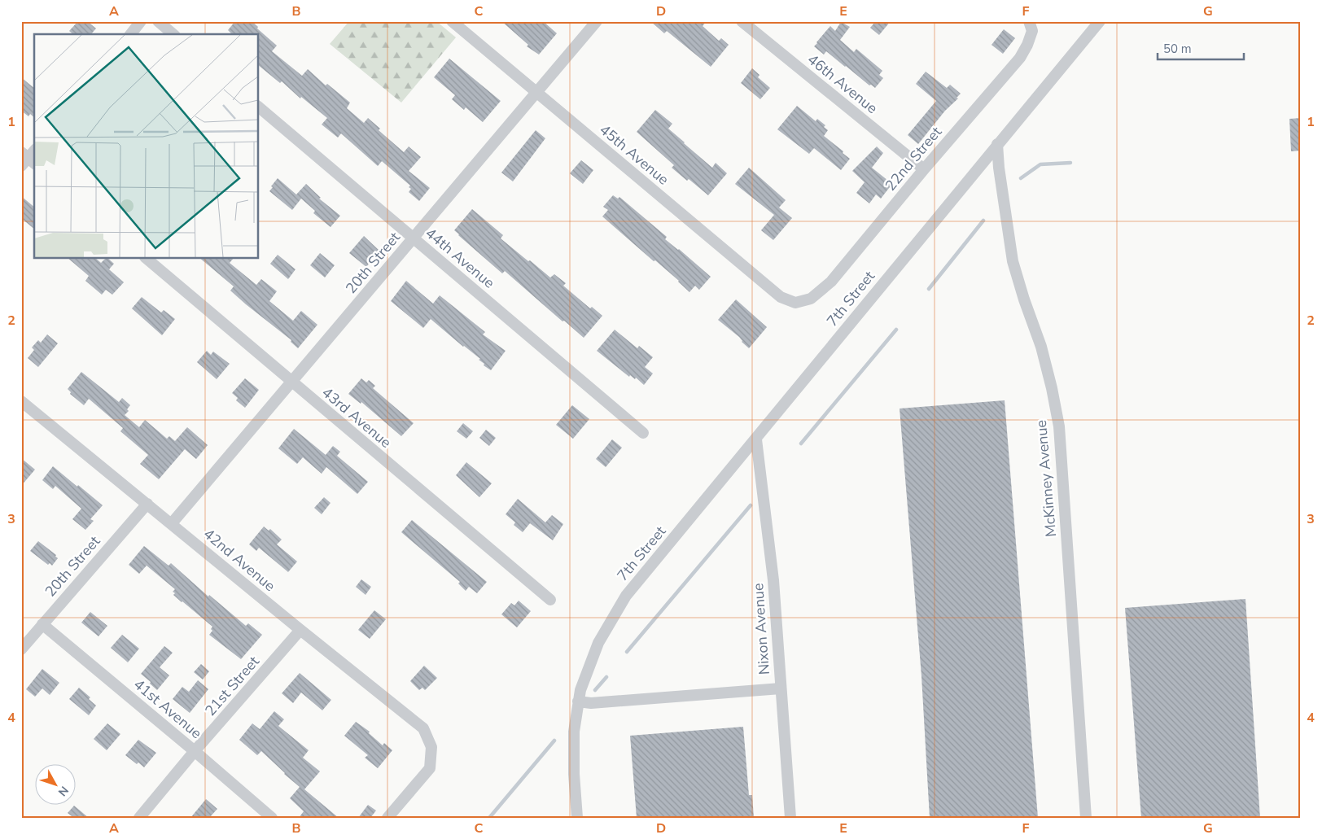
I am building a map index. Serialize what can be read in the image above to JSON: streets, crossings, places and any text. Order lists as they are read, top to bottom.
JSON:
{
  "streets": {
    "street": [
      "46th Avenue",
      "45th Avenue",
      "22nd Street",
      "44th Avenue",
      "20th Street",
      "7th Street",
      "43rd Avenue",
      "McKinney Avenue",
      "42nd Avenue",
      "Nixon Avenue",
      "21st Street",
      "41st Avenue"
    ]
  },
  "crossings": [
    ["46th Avenue", "22nd Street"],
    ["45th Avenue", "22nd Street"],
    ["45th Avenue", "20th Street"],
    ["44th Avenue", "20th Street"],
    ["20th Street", "43rd Avenue"],
    ["20th Street", "42nd Avenue"],
    ["20th Street", "41st Avenue"],
    ["7th Street", "McKinney Avenue"],
    ["7th Street", "Nixon Avenue"],
    ["42nd Avenue", "21st Street"],
    ["21st Street", "41st Avenue"]
  ],
  "scale_bar": "50 m",
  "north": "bottom right",
  "grid": {
    "columns": [
      "A",
      "B",
      "C",
      "D",
      "E",
      "F",
      "G"
    ],
    "rows": [
      "1",
      "2",
      "3",
      "4"
    ]
  }
}
